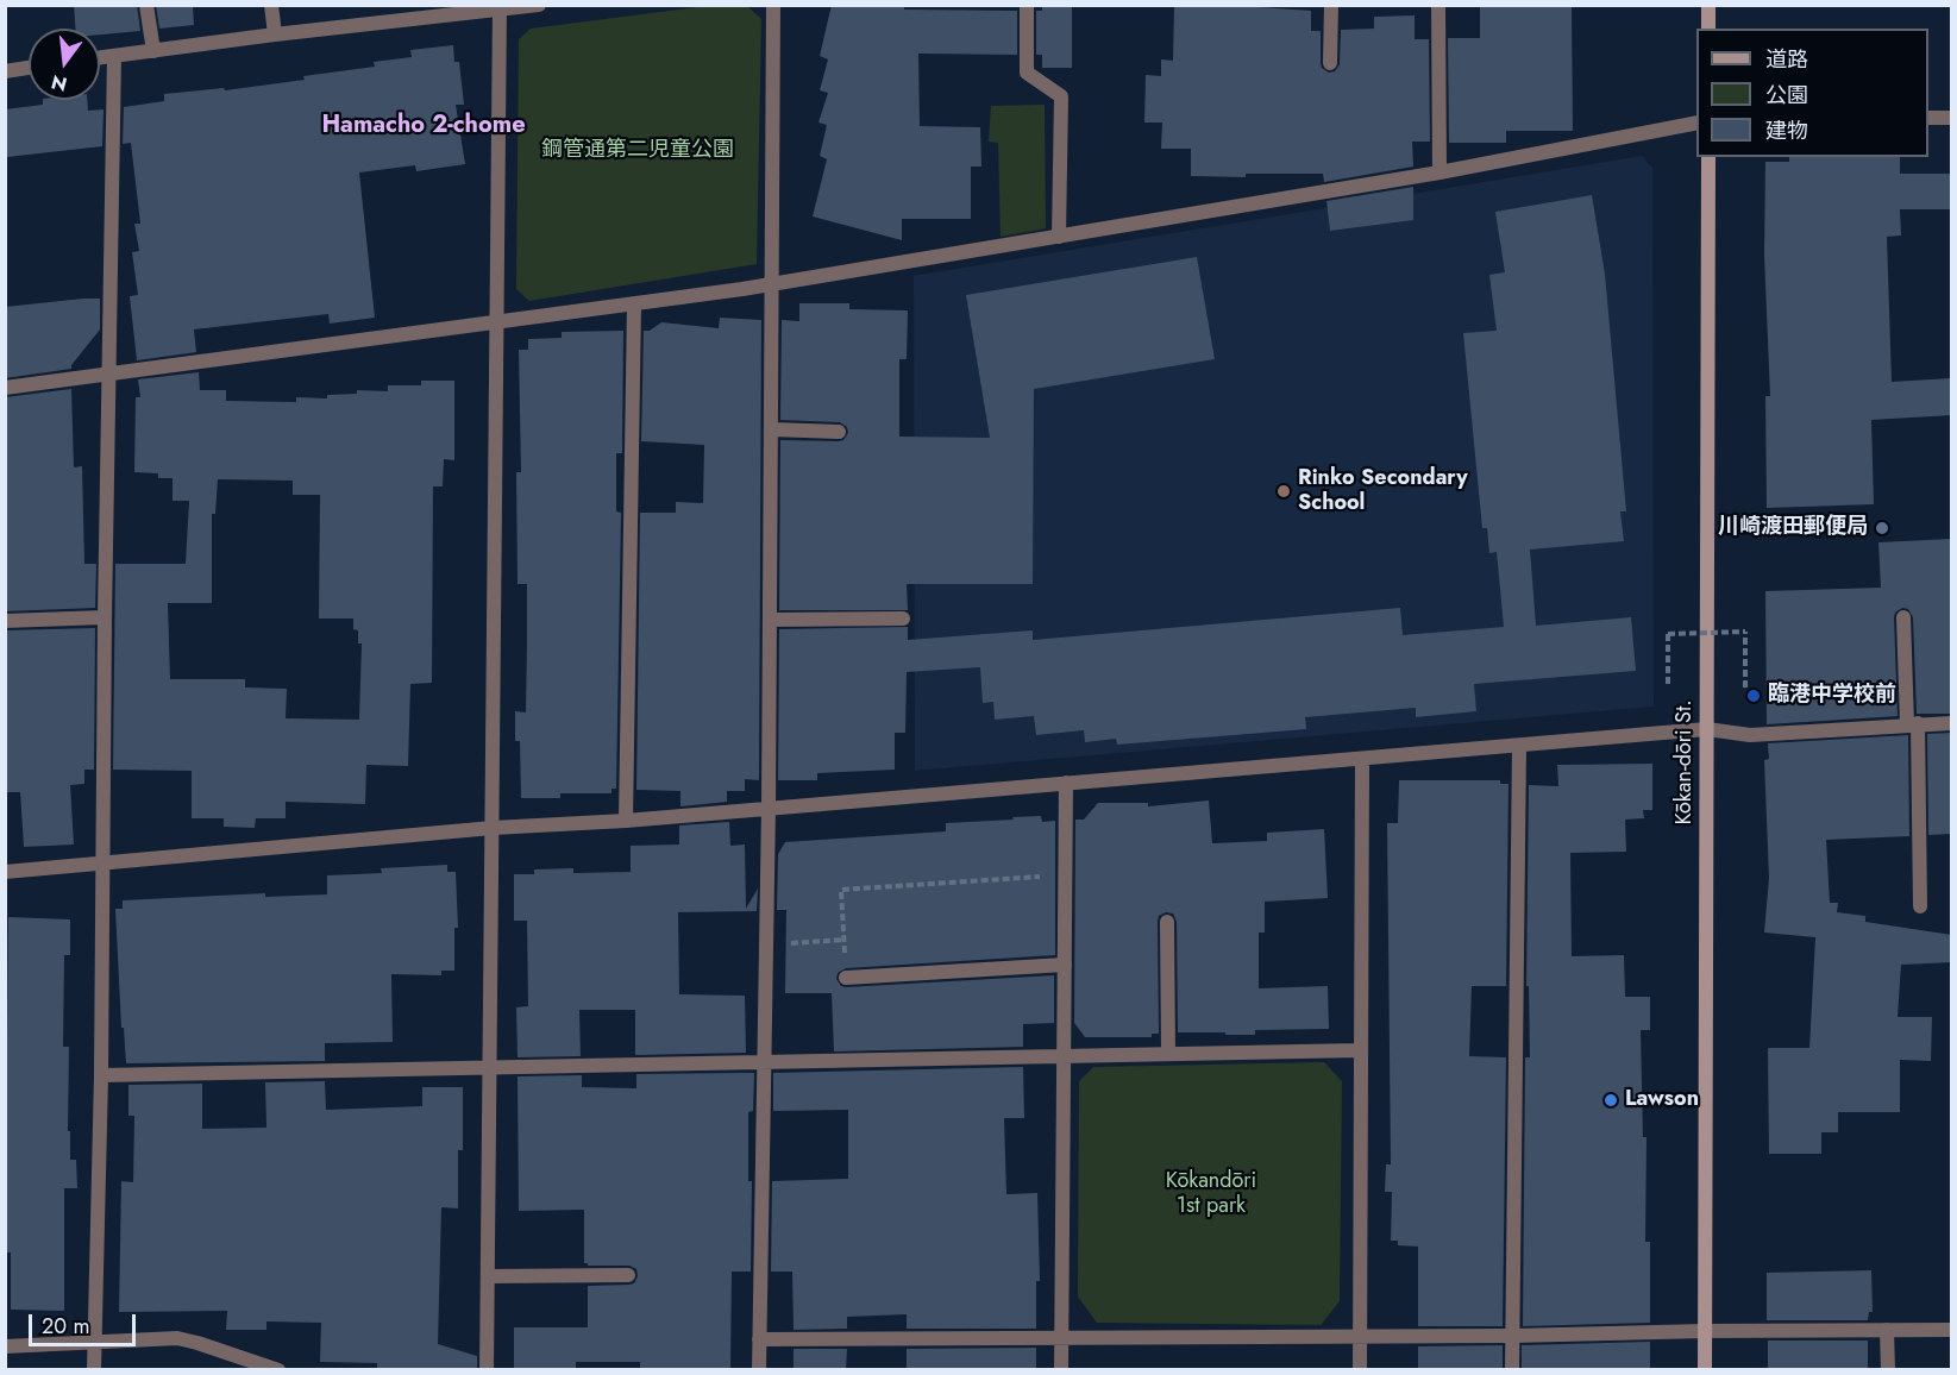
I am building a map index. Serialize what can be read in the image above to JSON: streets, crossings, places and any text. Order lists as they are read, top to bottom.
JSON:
{
  "streets": {
    "street": ["Kōkan-dōri St."]
  },
  "districts": ["Hamacho 2-chome"],
  "parks": ["鋼管通第二児童公園", "Kōkandōri 1st park"],
  "places": [
    "Rinko Secondary School",
    "川崎渡田郵便局",
    "臨港中学校前",
    "Lawson"
  ],
  "legend": ["道路", "公園", "建物"],
  "scale_bar": "20 m",
  "north": "bottom"
}
